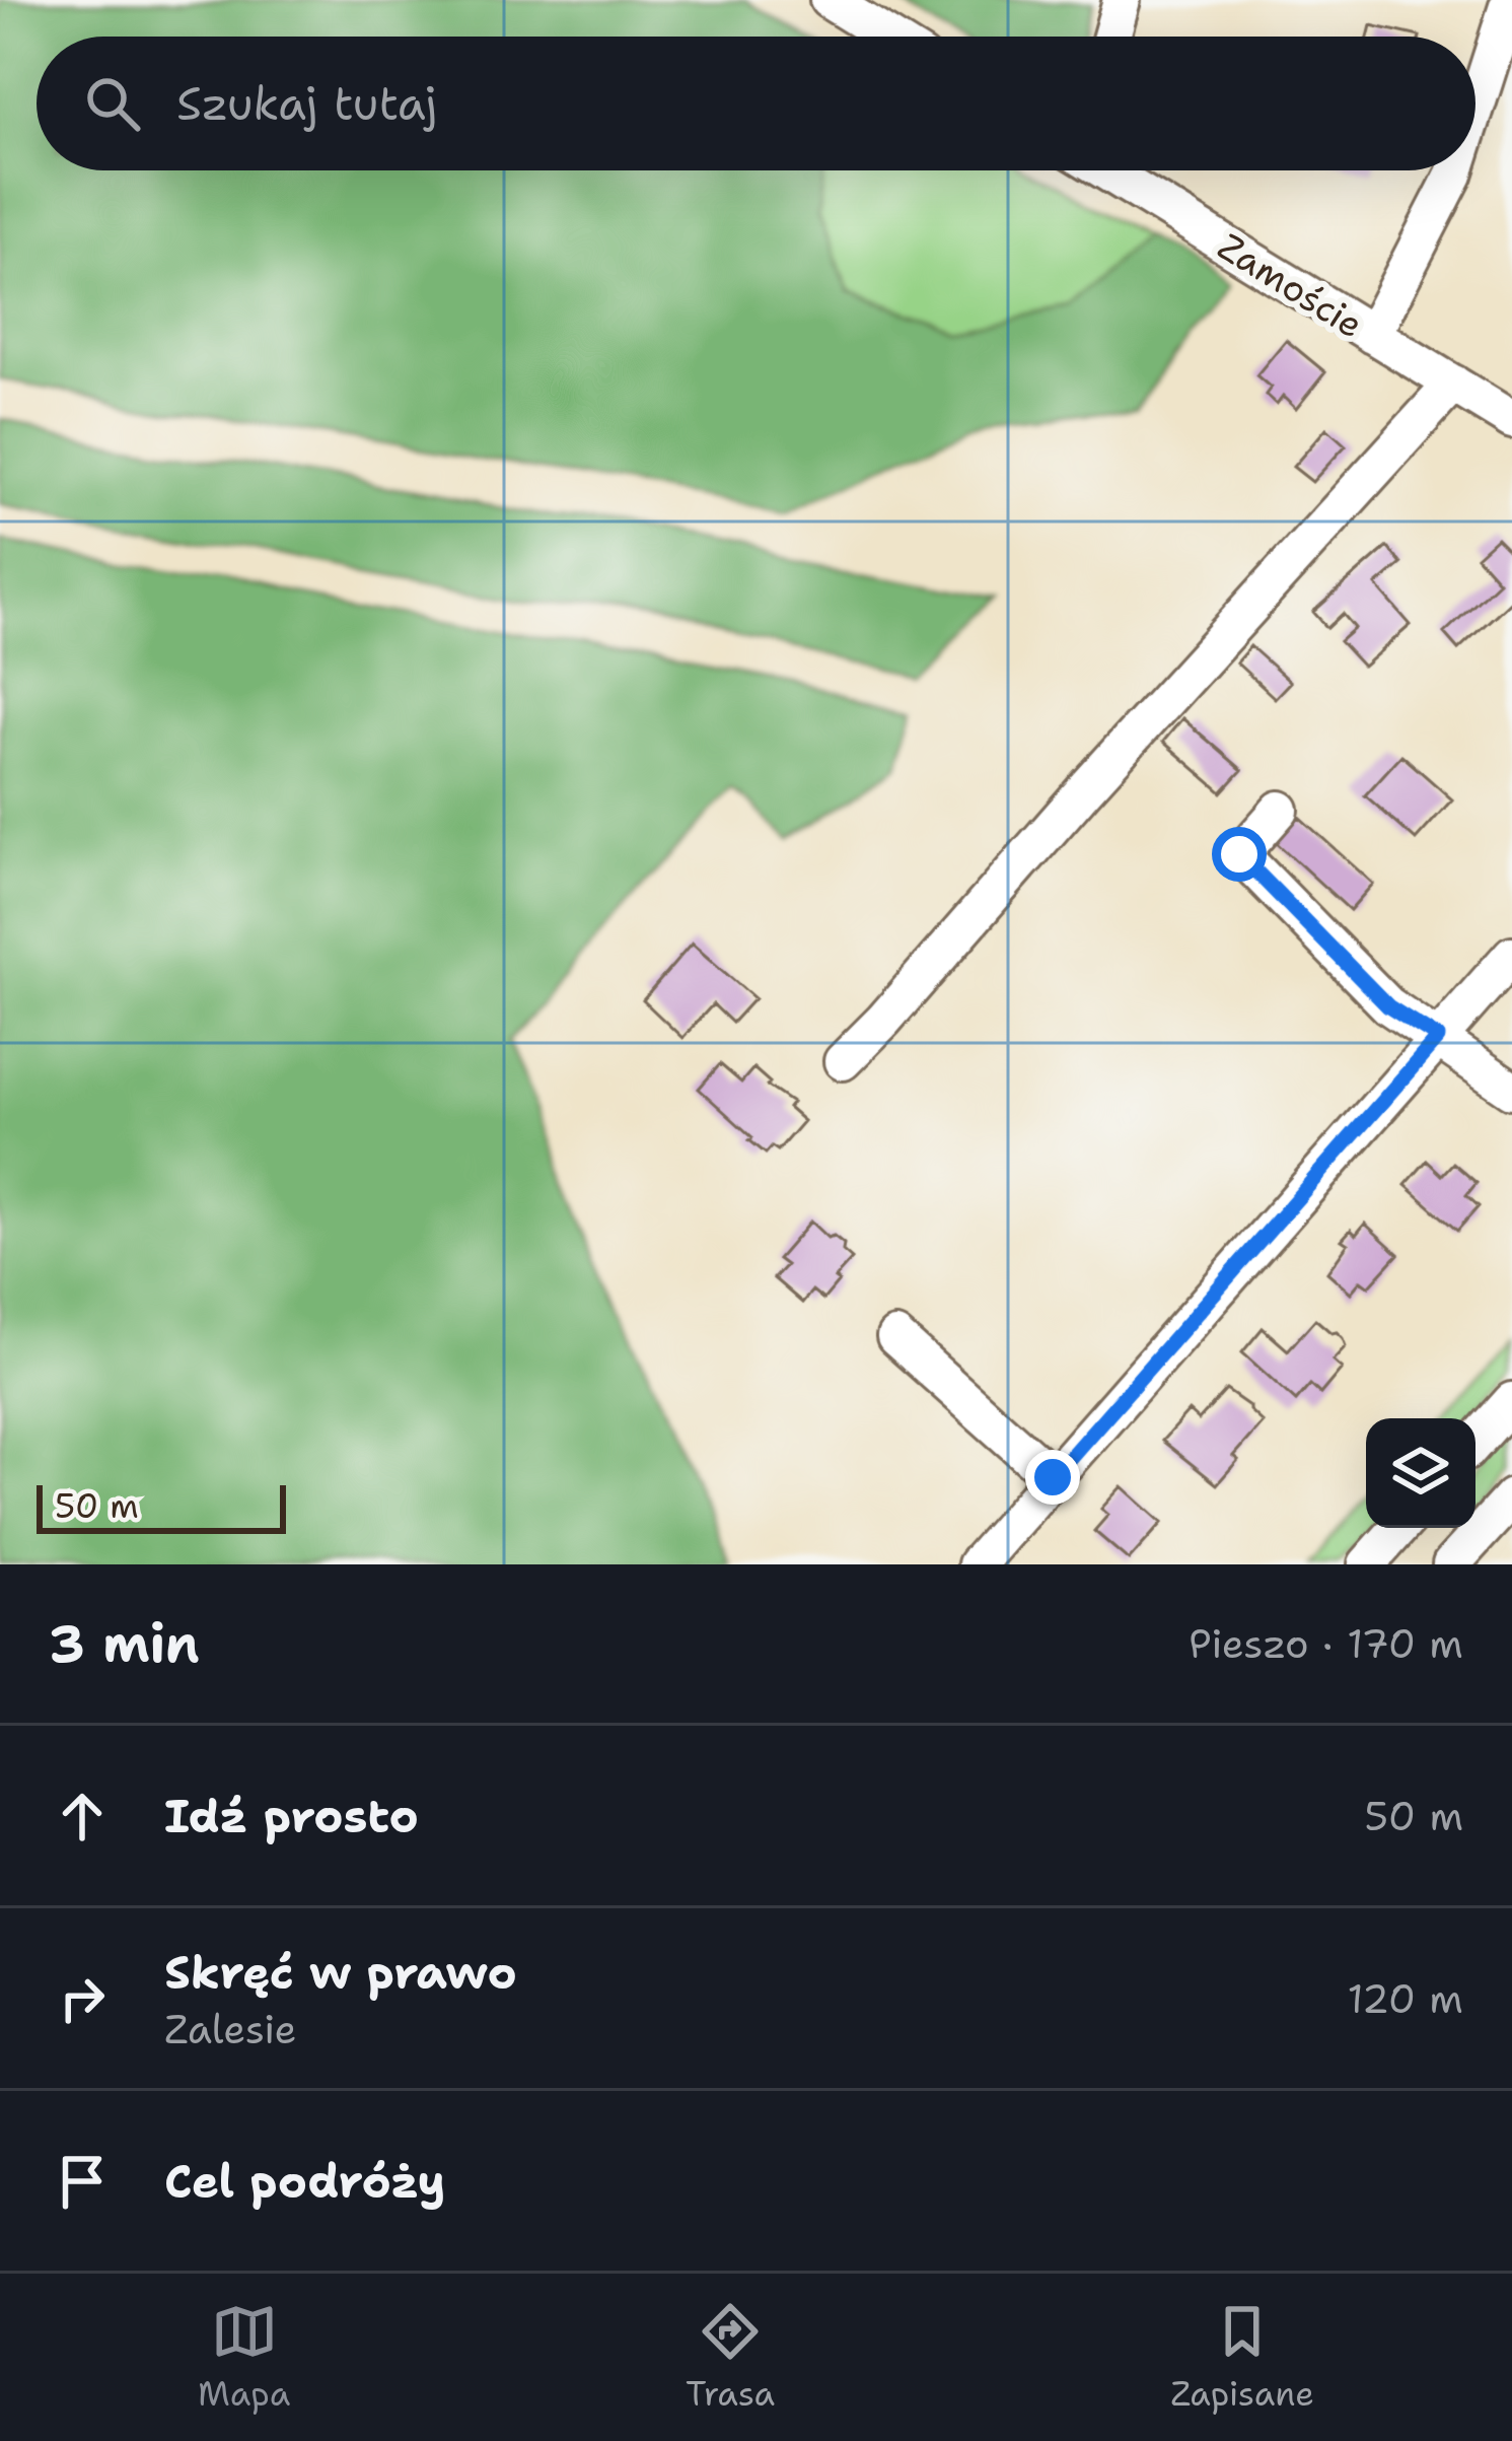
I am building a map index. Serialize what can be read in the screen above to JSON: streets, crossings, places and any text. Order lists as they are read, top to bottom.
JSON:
{
  "streets": {
    "street": ["Zamoście"]
  },
  "scale_bar": "50 m",
  "page": {
    "search": "Szukaj tutaj",
    "scale": "50 m",
    "heading": ["3 min", "Pieszo · 170 m"],
    "list": [
      ["Idź prosto", "50 m"],
      ["Skręć w prawo", "Zalesie", "120 m"],
      "Cel podróży"
    ],
    "nav": ["Mapa", "Trasa", "Zapisane"]
  }
}
